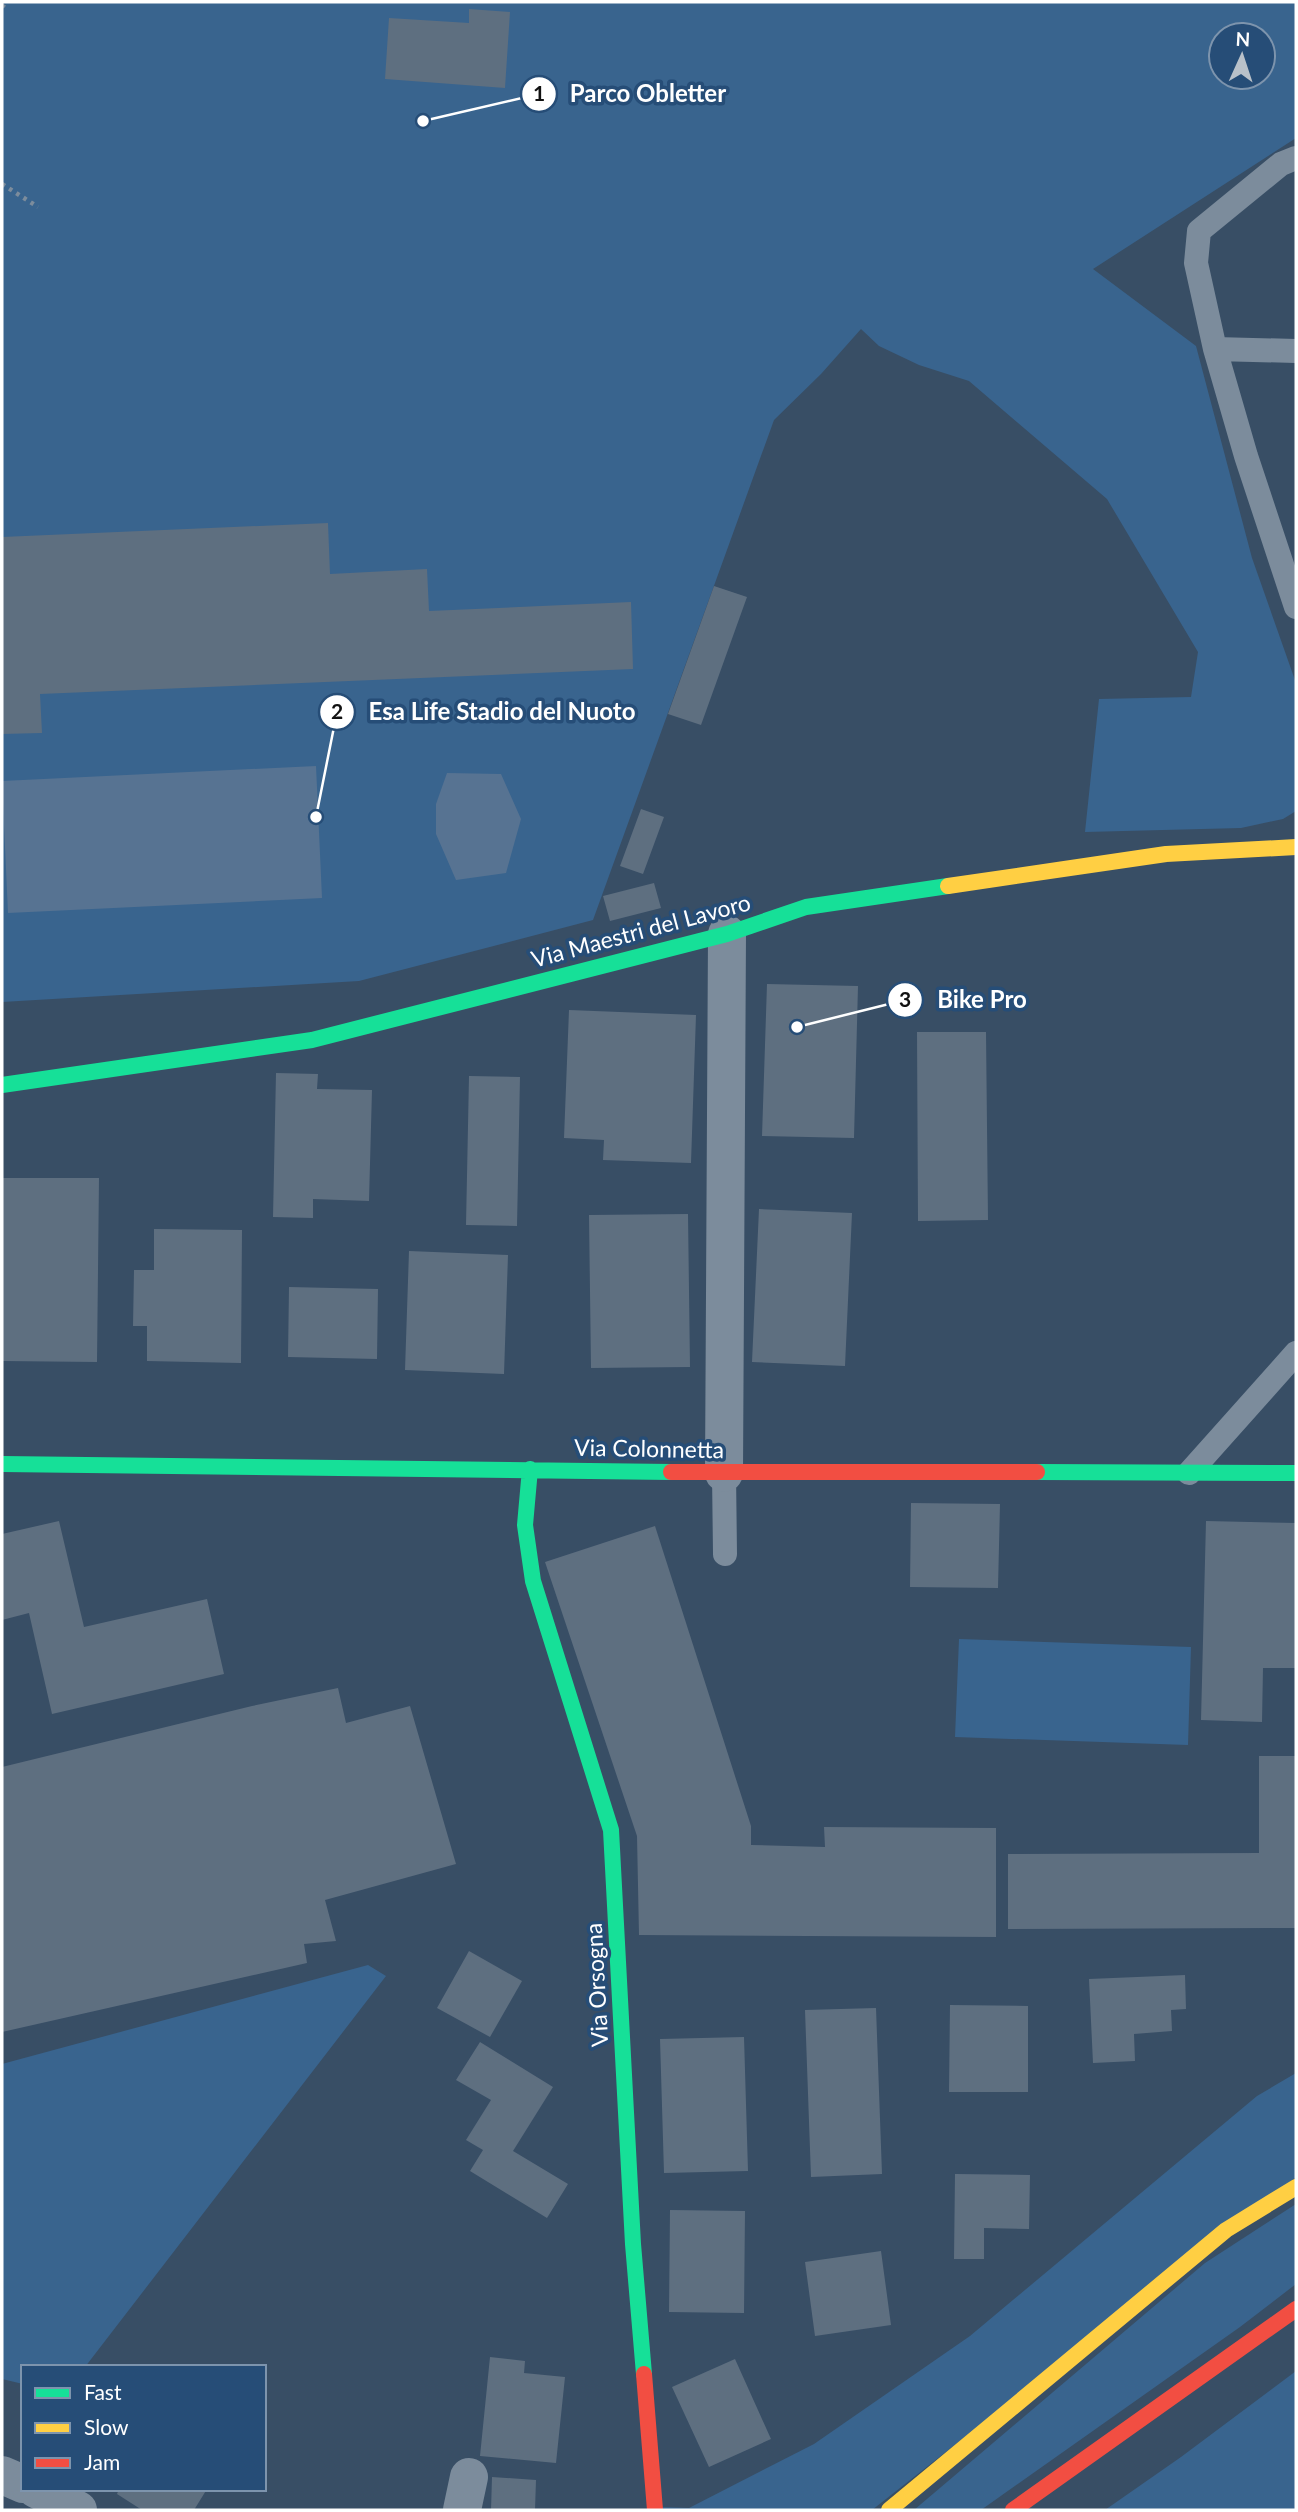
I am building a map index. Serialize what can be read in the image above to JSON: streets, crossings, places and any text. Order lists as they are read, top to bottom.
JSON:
{
  "streets": {
    "main road": ["Via Maestri del Lavoro", "Via Colonnetta", "Via Orsogna"]
  },
  "crossings": [
    ["Via Colonnetta", "Via Orsogna"]
  ],
  "places": ["Parco Obletter", "Esa Life Stadio del Nuoto", "Bike Pro"],
  "legend": ["Fast", "Slow", "Jam"],
  "north": "top"
}
